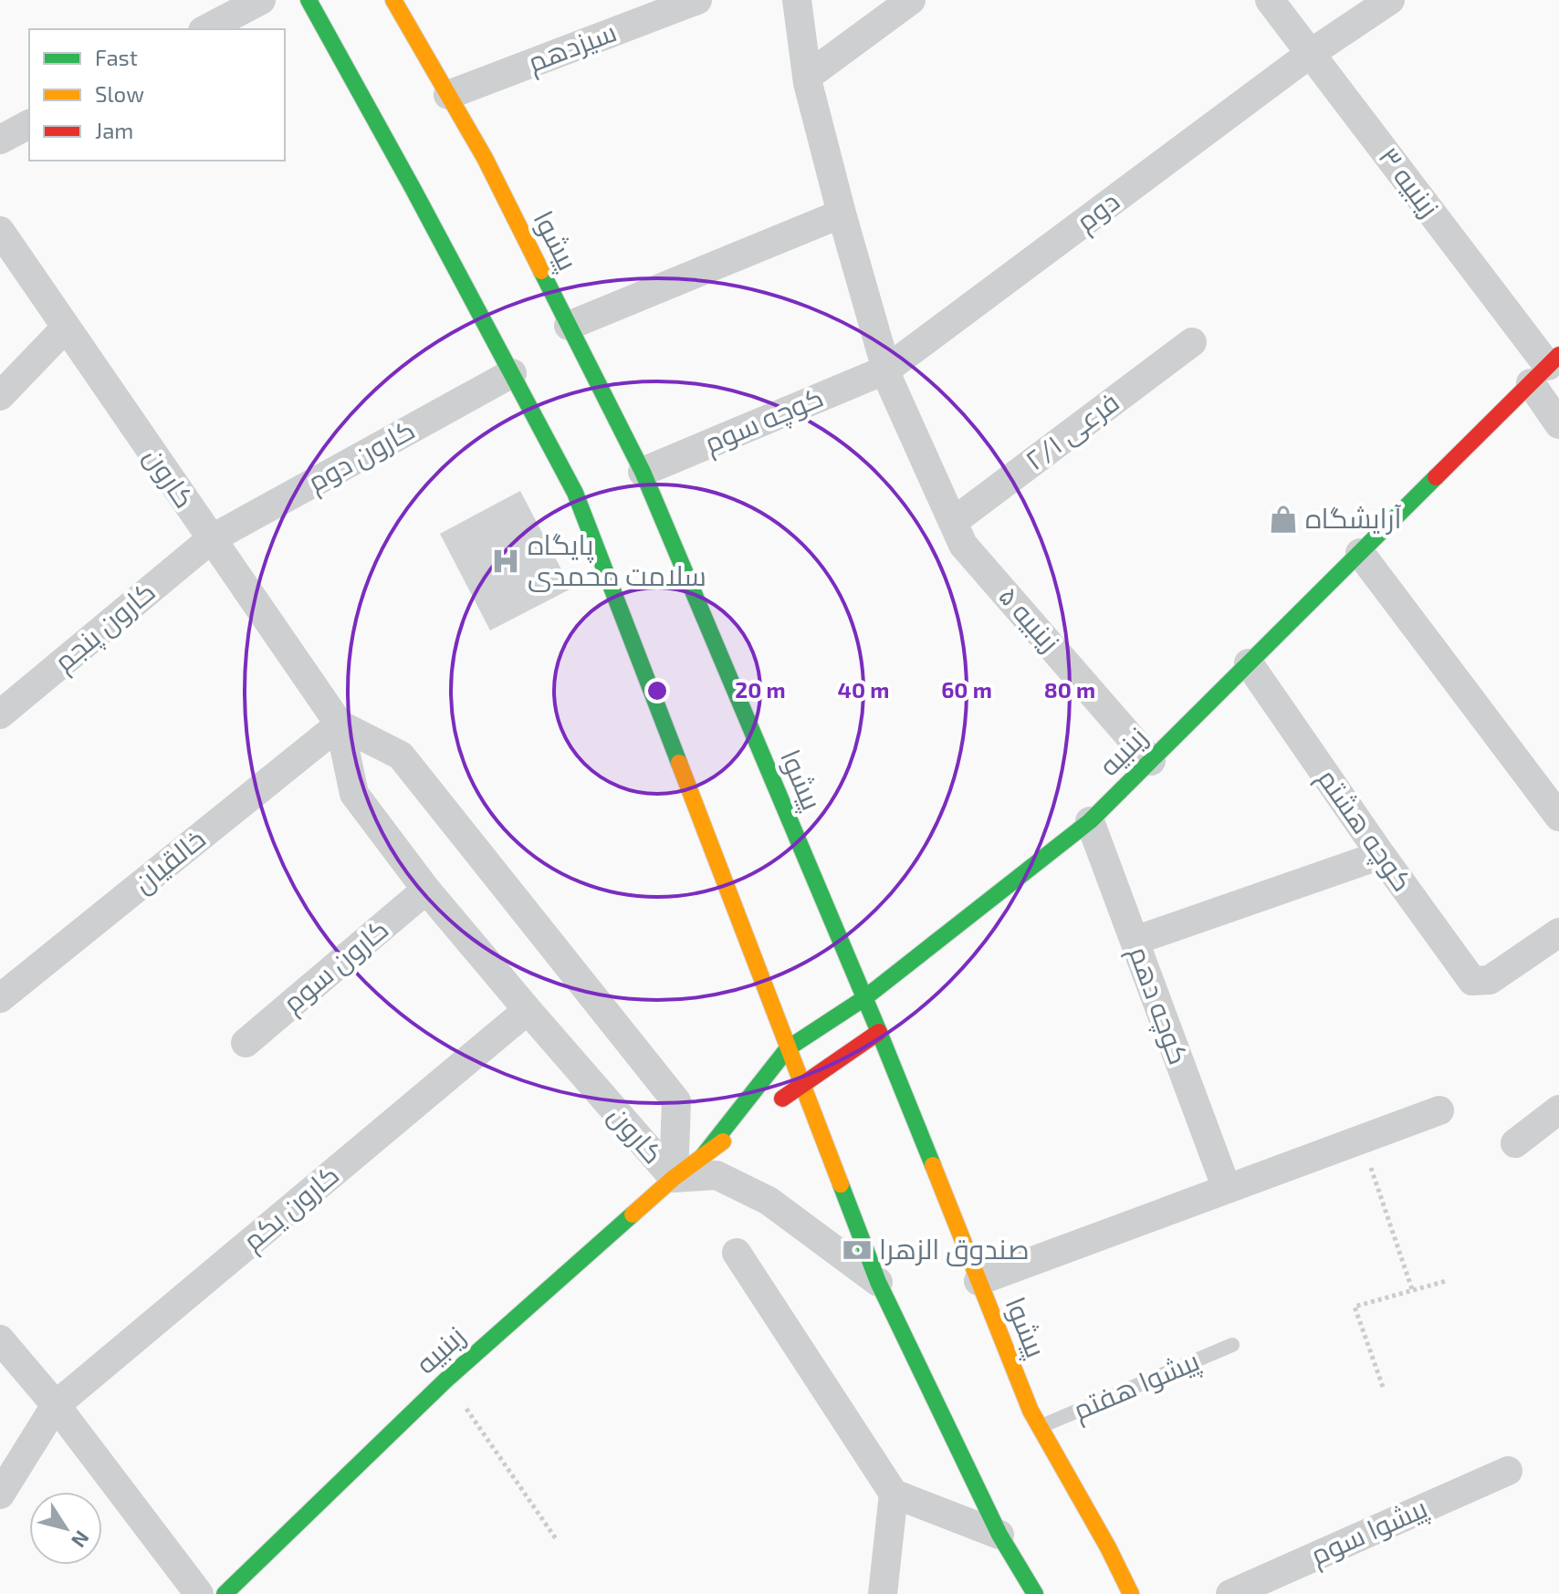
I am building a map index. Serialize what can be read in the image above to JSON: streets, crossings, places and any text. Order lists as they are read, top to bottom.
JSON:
{
  "streets": {
    "street": [
      "سیزدهم",
      "زینبیه ۳",
      "دوم",
      "پیشوا",
      "کوچه سوم",
      "فرعی ۲/۱",
      "کارون دوم",
      "کارون",
      "زینبیه ۵",
      "کارون پنجم",
      "زینبیه",
      "کوچه هشتم",
      "خالقیان",
      "کارون سوم",
      "کوچه دهم",
      "کارون یکم",
      "پیشوا سوم"
    ],
    "lane": ["پیشوا هفتم"]
  },
  "crossings": [
    ["سیزدهم", "پیشوا"],
    ["زینبیه ۳", "دوم"],
    ["زینبیه ۳", "زینبیه"],
    ["دوم", "کوچه سوم"],
    ["دوم", "زینبیه ۵"],
    ["پیشوا", "کوچه سوم"],
    ["پیشوا", "زینبیه"],
    ["پیشوا", "پیشوا هفتم"],
    ["کوچه سوم", "زینبیه ۵"],
    ["فرعی ۲/۱", "زینبیه ۵"],
    ["کارون دوم", "کارون"],
    ["کارون دوم", "کارون پنجم"],
    ["کارون", "کارون پنجم"],
    ["کارون", "زینبیه"],
    ["کارون", "خالقیان"],
    ["کارون", "کارون سوم"],
    ["کارون", "کارون یکم"],
    ["زینبیه ۵", "زینبیه"],
    ["زینبیه", "کوچه هشتم"],
    ["زینبیه", "کوچه دهم"]
  ],
  "places": {
    "shop": ["آرایشگاه"],
    "hospital": ["پایگاه سلامت محمدی"],
    "bank": ["صندوق الزهرا"]
  },
  "legend": ["Fast", "Slow", "Jam"],
  "north": "bottom right",
  "rings": [
    "20 m",
    "40 m",
    "60 m",
    "80 m"
  ]
}
